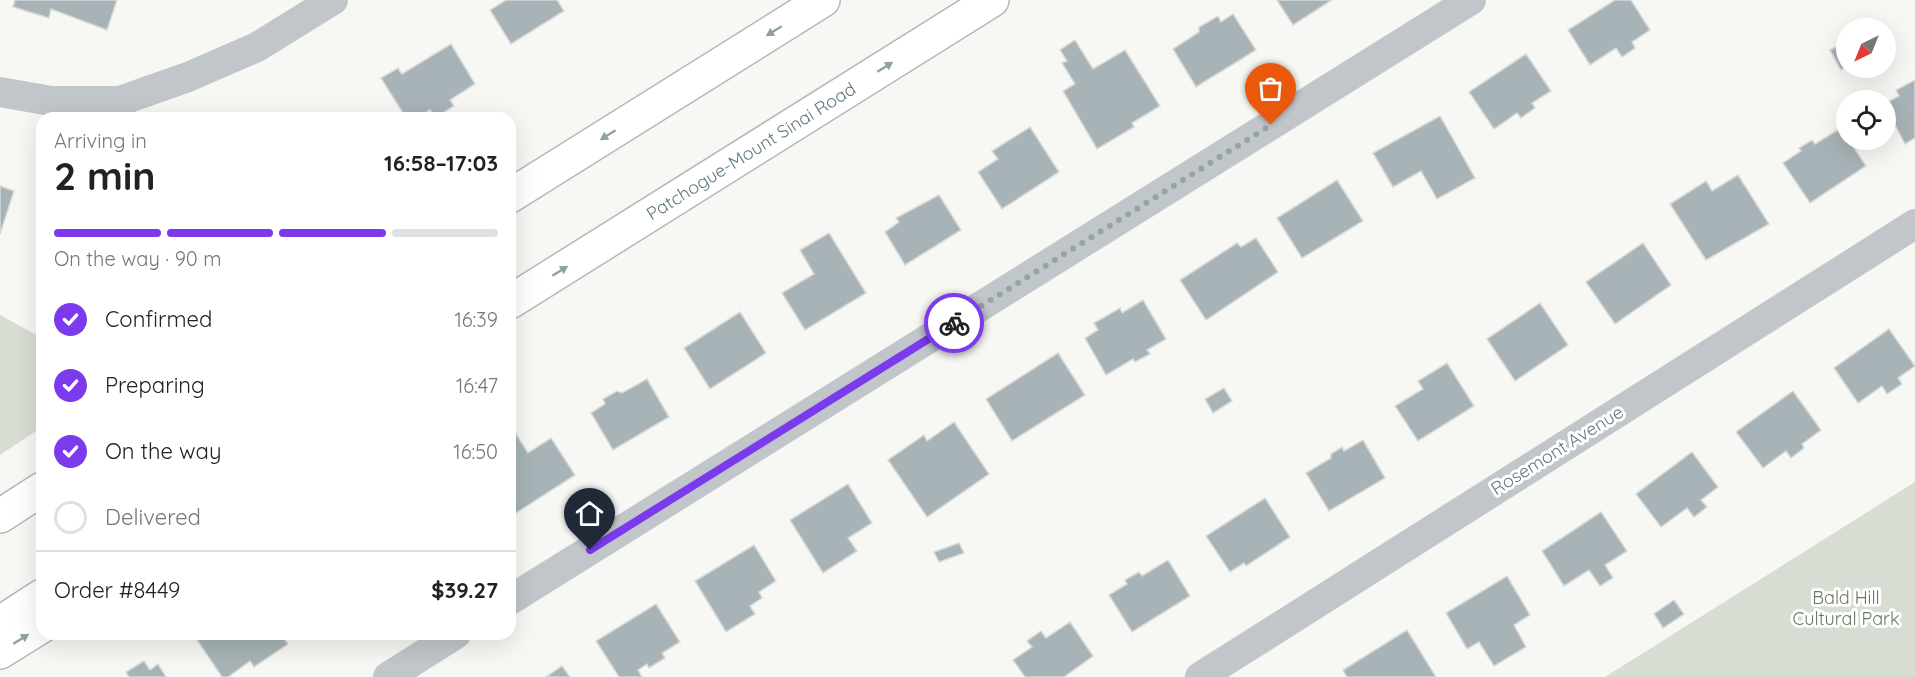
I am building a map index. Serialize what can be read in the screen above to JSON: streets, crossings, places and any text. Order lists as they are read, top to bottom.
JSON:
{
  "streets": {
    "highway": ["Patchogue-Mount Sinai Road"],
    "street": ["Rosemont Avenue"]
  },
  "parks": ["Bald Hill Cultural Park"],
  "north": "bottom left",
  "page": {
    "heading": ["2 min", "Arriving in", "16:58–17:03"],
    "panel": ["Order #8449", "$39.27"],
    "bar": "On the way · 90 m",
    "list": [
      ["Confirmed", "16:39"],
      ["Preparing", "16:47"],
      ["On the way", "16:50"],
      "Delivered"
    ]
  }
}
